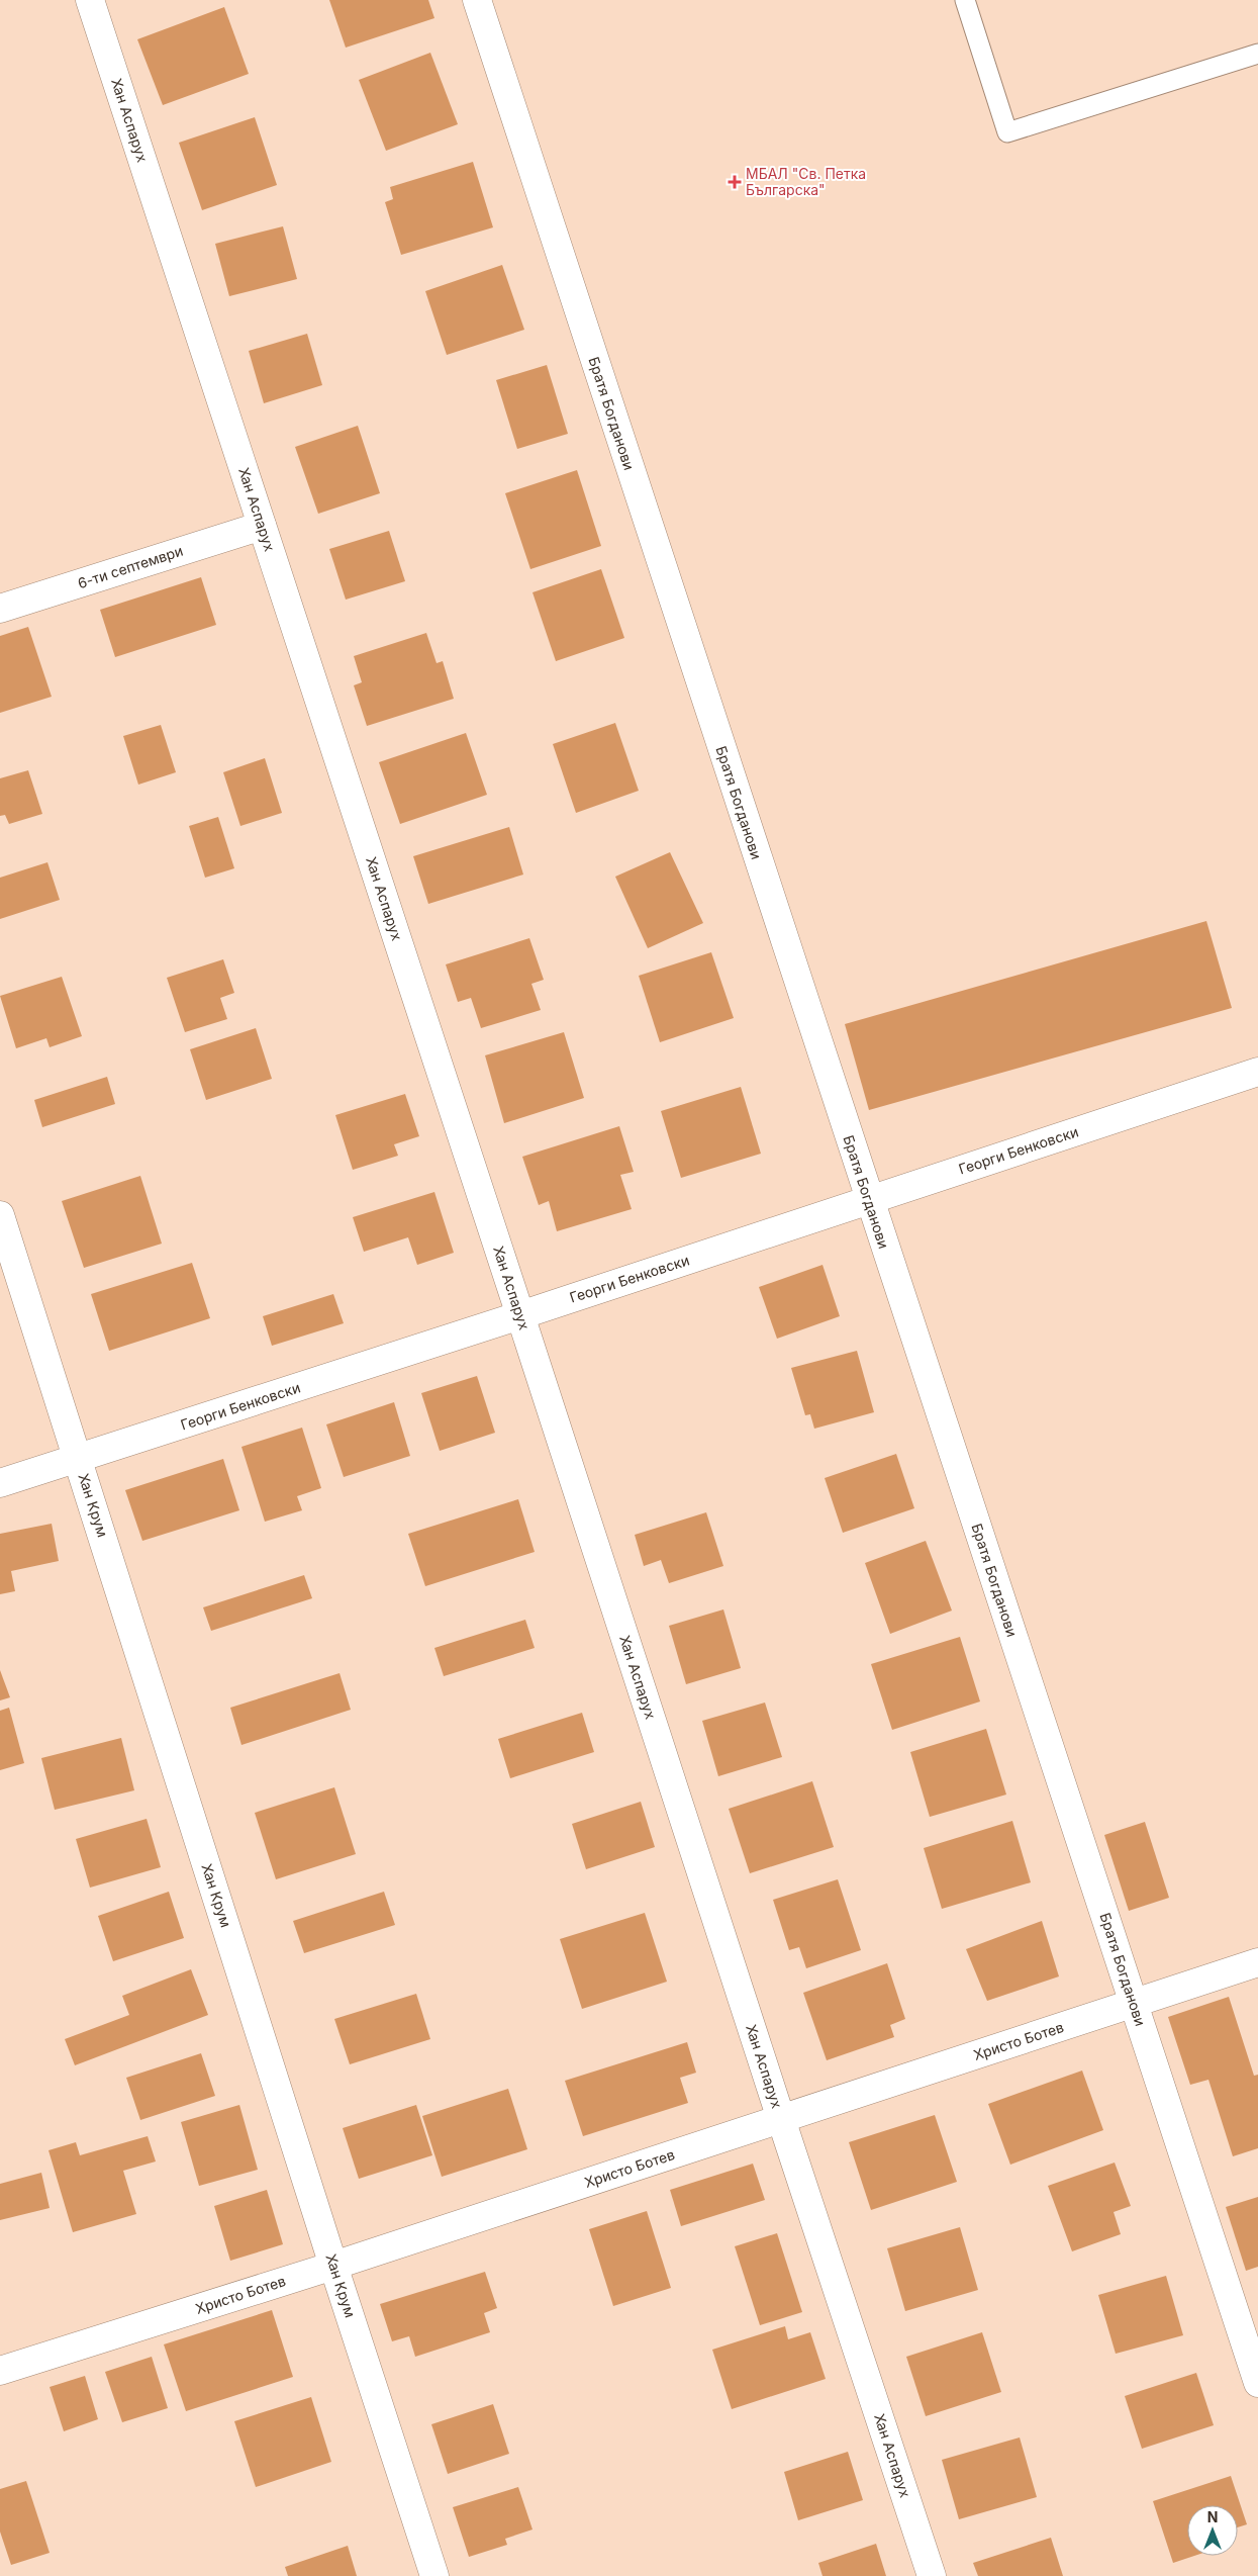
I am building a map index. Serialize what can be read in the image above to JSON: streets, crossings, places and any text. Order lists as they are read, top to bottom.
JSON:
{
  "streets": {
    "street": [
      "Хан Аспарух",
      "Братя Богданови",
      "6-ти септември",
      "Георги Бенковски",
      "Хан Крум",
      "Христо Ботев"
    ]
  },
  "crossings": [
    ["Хан Аспарух", "6-ти септември"],
    ["Хан Аспарух", "Георги Бенковски"],
    ["Хан Аспарух", "Христо Ботев"],
    ["Братя Богданови", "Георги Бенковски"],
    ["Братя Богданови", "Христо Ботев"],
    ["Георги Бенковски", "Хан Крум"],
    ["Хан Крум", "Христо Ботев"]
  ],
  "places": {
    "health": ["МБАЛ \"Св. Петка Българска\""]
  },
  "north": "top"
}
